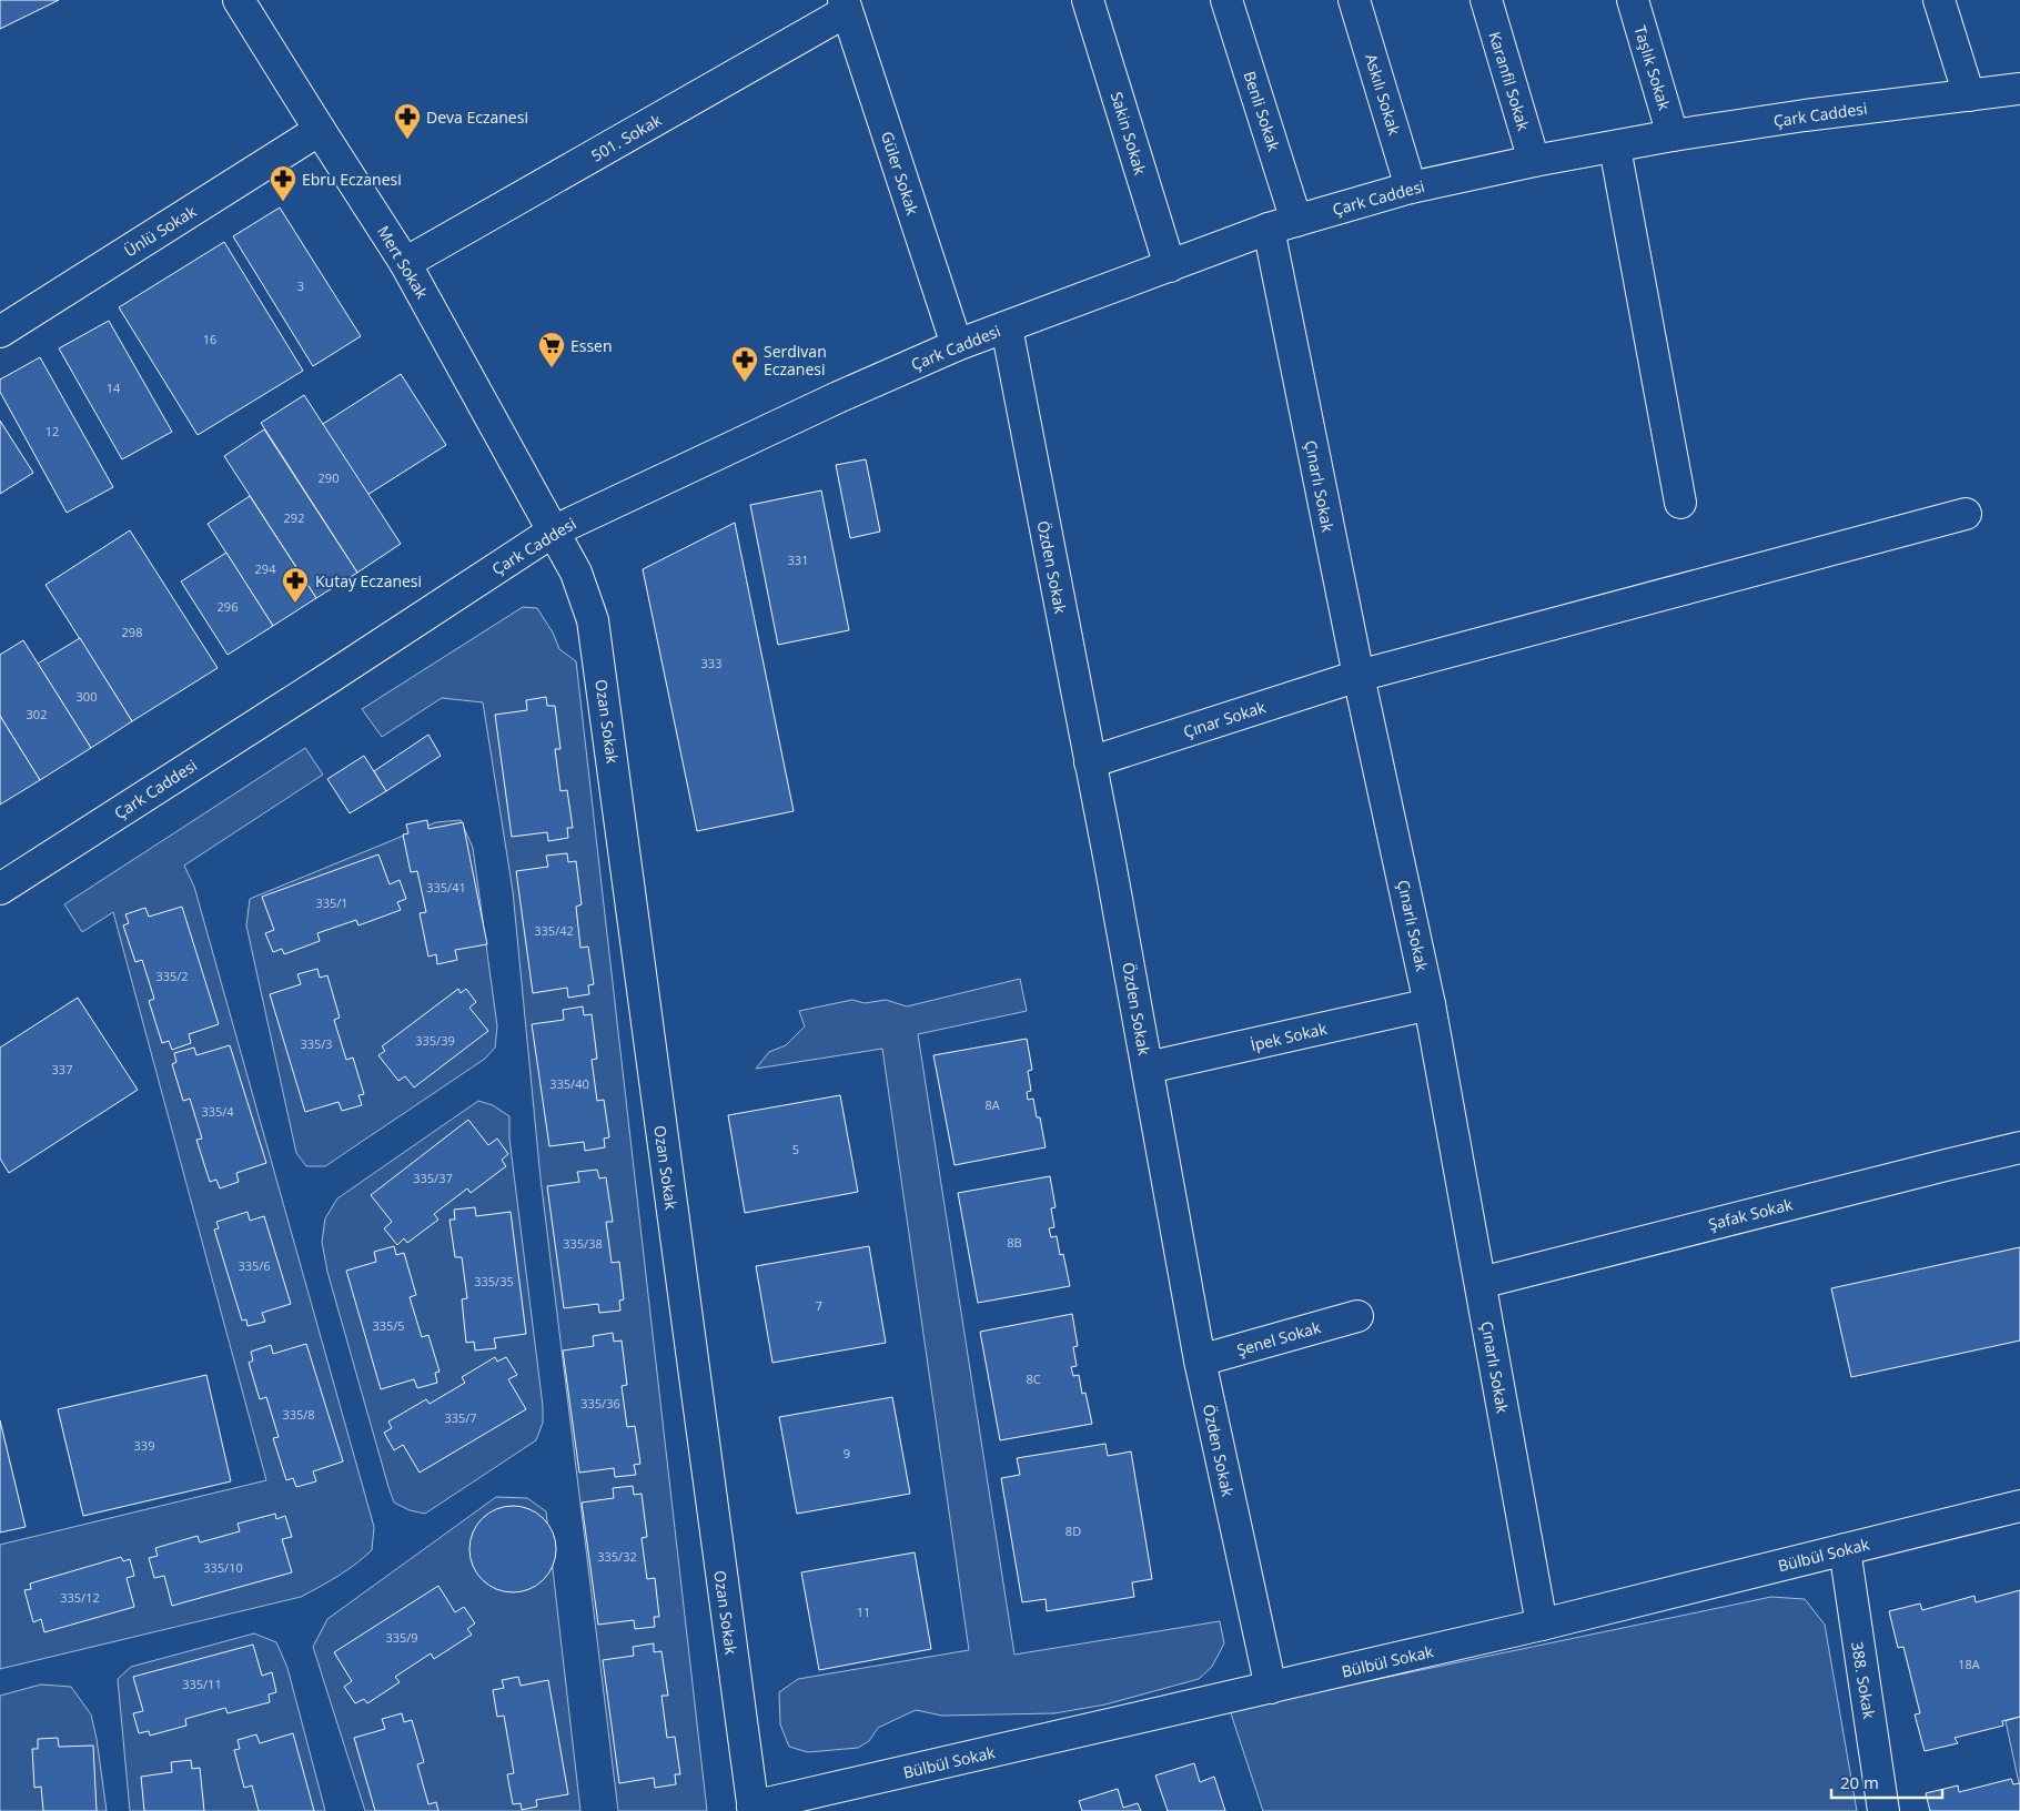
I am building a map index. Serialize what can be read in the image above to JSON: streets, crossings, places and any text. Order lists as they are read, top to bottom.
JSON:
{
  "streets": {
    "street": [
      "Taşlık Sokak",
      "Karanfil Sokak",
      "Askılı Sokak",
      "Benli Sokak",
      "Çark Caddesi",
      "Sakin Sokak",
      "501. Sokak",
      "Güler Sokak",
      "Ünlü Sokak",
      "Mert Sokak",
      "Çınarlı Sokak",
      "Özden Sokak",
      "Çınar Sokak",
      "Ozan Sokak",
      "İpek Sokak",
      "Şafak Sokak",
      "Şenel Sokak",
      "Bülbül Sokak",
      "388. Sokak"
    ]
  },
  "crossings": [
    ["Taşlık Sokak", "Çark Caddesi"],
    ["Karanfil Sokak", "Çark Caddesi"],
    ["Askılı Sokak", "Çark Caddesi"],
    ["Benli Sokak", "Çark Caddesi"],
    ["Benli Sokak", "Çınarlı Sokak"],
    ["Çark Caddesi", "Sakin Sokak"],
    ["Çark Caddesi", "Güler Sokak"],
    ["Çark Caddesi", "Mert Sokak"],
    ["Çark Caddesi", "Çınarlı Sokak"],
    ["Çark Caddesi", "Özden Sokak"],
    ["Çark Caddesi", "Ozan Sokak"],
    ["501. Sokak", "Güler Sokak"],
    ["501. Sokak", "Mert Sokak"],
    ["Ünlü Sokak", "Mert Sokak"],
    ["Mert Sokak", "Ozan Sokak"],
    ["Çınarlı Sokak", "Çınar Sokak"],
    ["Çınarlı Sokak", "İpek Sokak"],
    ["Çınarlı Sokak", "Şafak Sokak"],
    ["Çınarlı Sokak", "Bülbül Sokak"],
    ["Özden Sokak", "Çınar Sokak"],
    ["Özden Sokak", "İpek Sokak"],
    ["Özden Sokak", "Şenel Sokak"],
    ["Özden Sokak", "Bülbül Sokak"],
    ["Ozan Sokak", "Bülbül Sokak"],
    ["Bülbül Sokak", "388. Sokak"]
  ],
  "places": {
    "pharmacy": [
      "Deva Eczanesi",
      "Ebru Eczanesi",
      "Serdivan Eczanesi",
      "Kutay Eczanesi"
    ],
    "supermarket": ["Essen"]
  },
  "house_numbers": [
    "3",
    "16",
    "14",
    "12",
    "290",
    "292",
    "331",
    "294",
    "296",
    "298",
    "333",
    "300",
    "302",
    "335/41",
    "335/1",
    "335/42",
    "335/2",
    "335/39",
    "335/3",
    "337",
    "335/40",
    "8A",
    "335/4",
    "5",
    "335/37",
    "8B",
    "335/38",
    "335/6",
    "335/35",
    "7",
    "335/5",
    "8C",
    "335/36",
    "335/8",
    "335/7",
    "339",
    "9",
    "8D",
    "335/32",
    "335/10",
    "335/12",
    "11",
    "335/9",
    "18A",
    "335/11"
  ],
  "scale_bar": "20 m"
}
